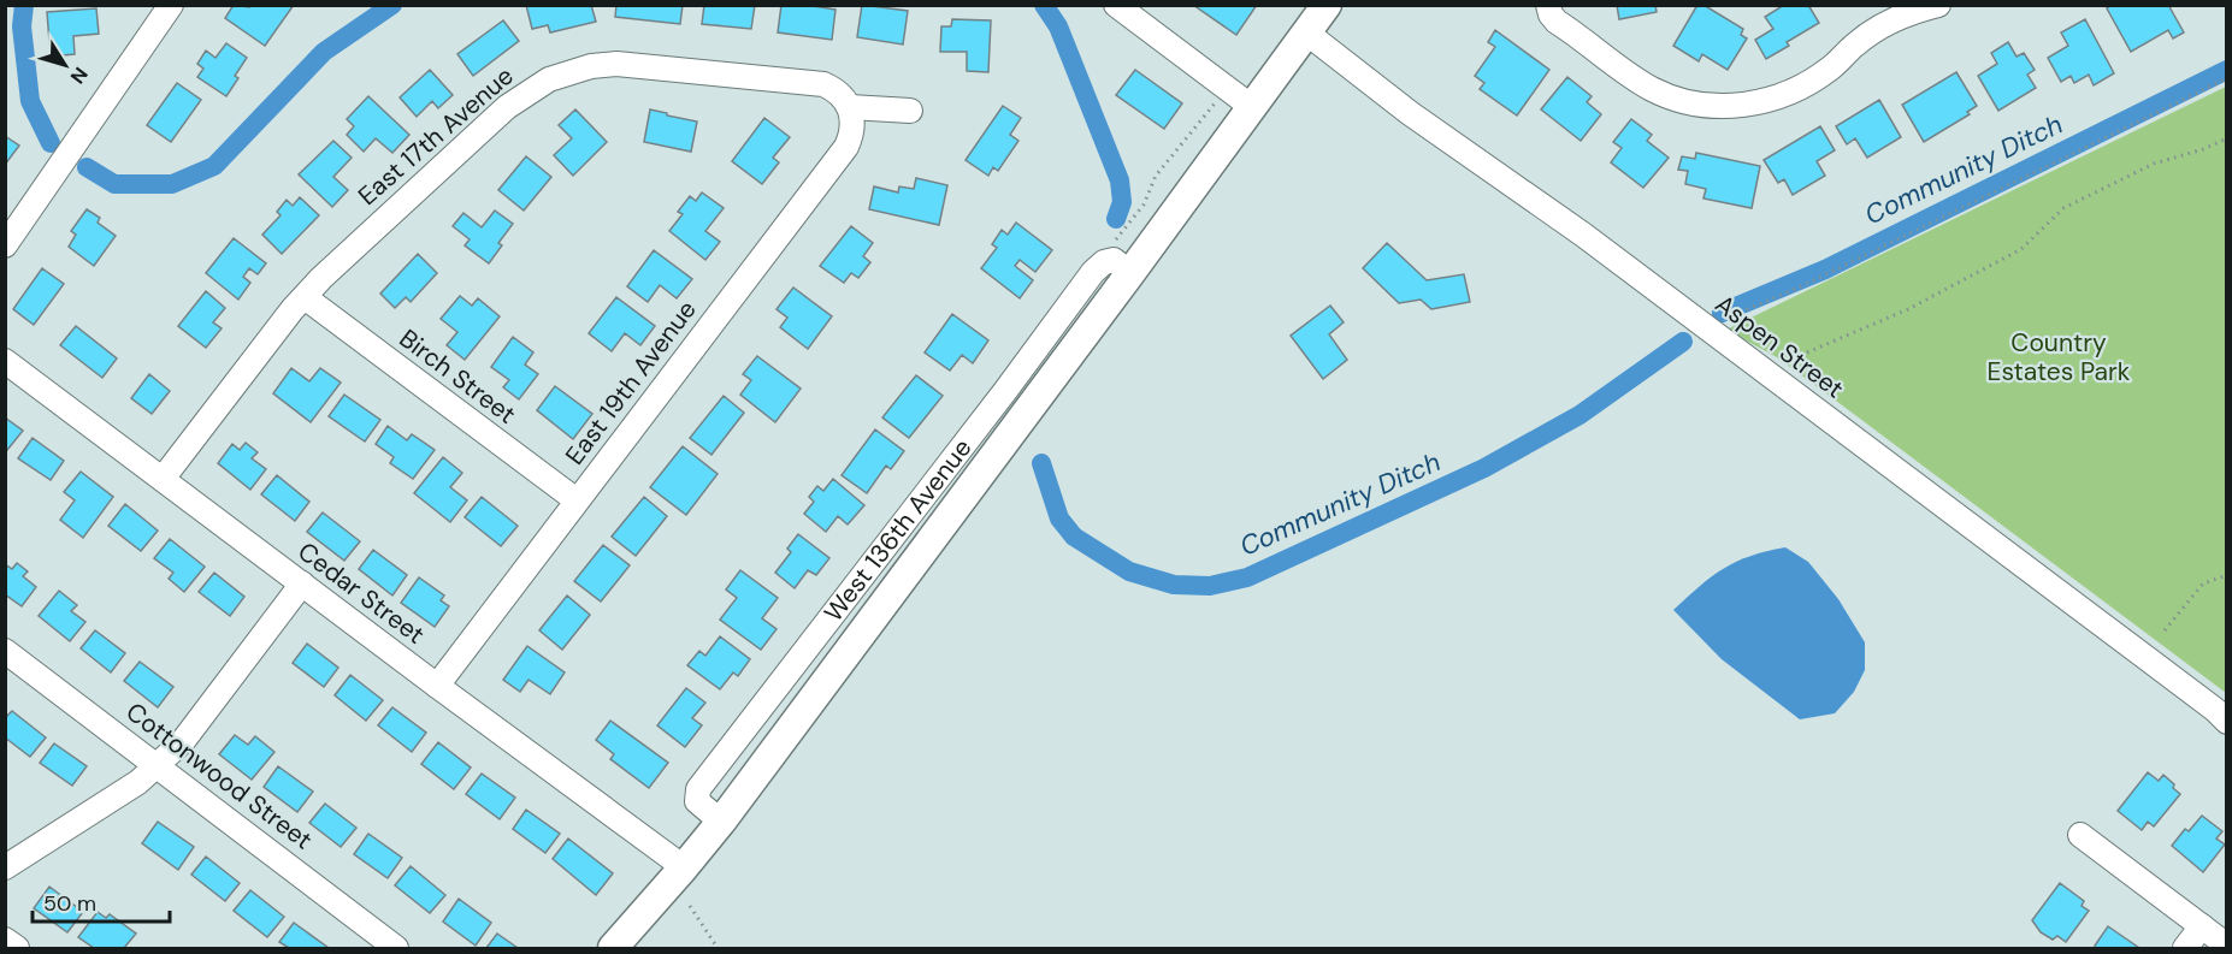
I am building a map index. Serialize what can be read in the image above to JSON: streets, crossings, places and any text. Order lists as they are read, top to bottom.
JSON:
{
  "streets": {
    "main road": ["West 136th Avenue"],
    "street": [
      "East 17th Avenue",
      "Aspen Street",
      "Birch Street",
      "East 19th Avenue",
      "Cedar Street",
      "Cottonwood Street"
    ]
  },
  "crossings": [
    ["East 17th Avenue", "Birch Street"],
    ["East 17th Avenue", "East 19th Avenue"],
    ["East 17th Avenue", "Cedar Street"],
    ["Aspen Street", "West 136th Avenue"],
    ["Birch Street", "East 19th Avenue"],
    ["East 19th Avenue", "Cedar Street"],
    ["West 136th Avenue", "Cedar Street"]
  ],
  "water": ["Community Ditch"],
  "parks": ["Country Estates Park"],
  "scale_bar": "50 m",
  "north": "bottom right"
}
